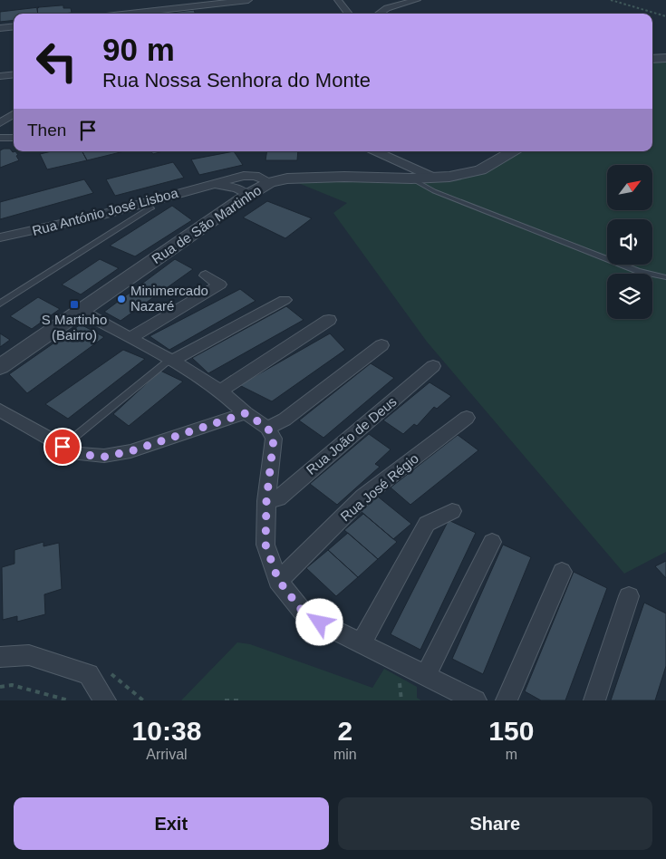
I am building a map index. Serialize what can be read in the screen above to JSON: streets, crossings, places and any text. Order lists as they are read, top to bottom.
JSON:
{
  "streets": {
    "street": [
      "Rua António José Lisboa",
      "Rua de São Martinho",
      "Rua João de Deus",
      "Rua José Régio"
    ]
  },
  "crossings": [
    ["Rua António José Lisboa", "Rua de São Martinho"]
  ],
  "places": {
    "other": ["Minimercado Nazaré"],
    "transit": ["S Martinho (Bairro)"]
  },
  "north": "top right",
  "page": {
    "turn": ["90 m", "Rua Nossa Senhora do Monte"],
    "then": "Then",
    "eta": [
      "10:38",
      "Arrival",
      "2",
      "min",
      "150",
      "m"
    ],
    "buttons": ["Exit", "Share"]
  }
}
